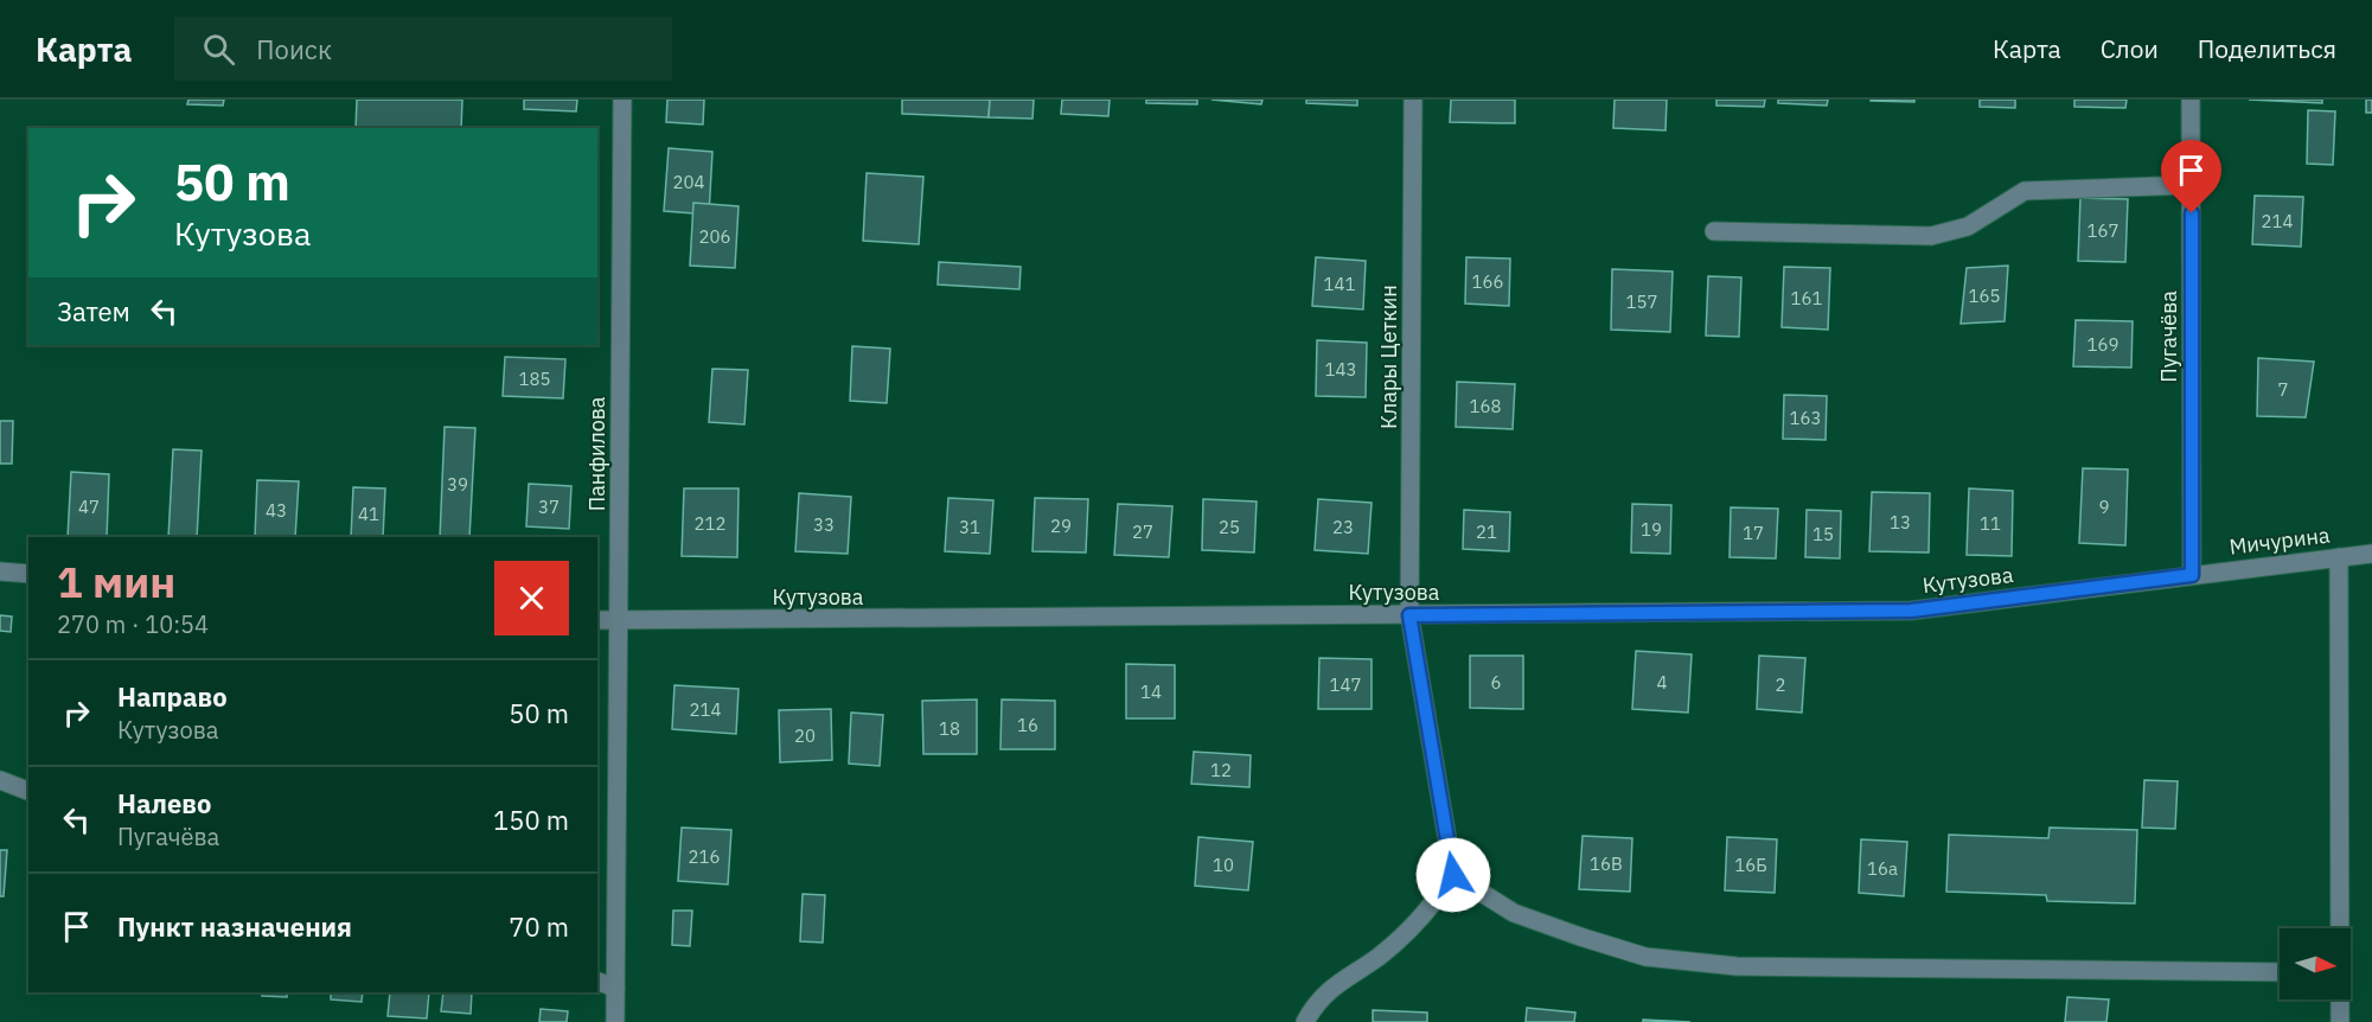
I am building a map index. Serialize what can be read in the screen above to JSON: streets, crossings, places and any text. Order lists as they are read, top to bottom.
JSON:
{
  "streets": {
    "street": [
      "Пугачёва",
      "Клары Цеткин",
      "Панфилова",
      "Мичурина",
      "Кутузова"
    ]
  },
  "crossings": [
    ["Пугачёва", "Мичурина"],
    ["Пугачёва", "Кутузова"],
    ["Клары Цеткин", "Кутузова"],
    ["Панфилова", "Кутузова"],
    ["Мичурина", "Кутузова"]
  ],
  "house_numbers": [
    "204",
    "214",
    "167",
    "206",
    "166",
    "141",
    "165",
    "161",
    "157",
    "169",
    "143",
    "185",
    "7",
    "168",
    "163",
    "39",
    "47",
    "37",
    "9",
    "43",
    "41",
    "13",
    "212",
    "11",
    "33",
    "29",
    "31",
    "25",
    "23",
    "19",
    "27",
    "21",
    "17",
    "15",
    "6",
    "4",
    "147",
    "2",
    "14",
    "214",
    "16",
    "18",
    "20",
    "12",
    "216",
    "16В",
    "10",
    "16Б",
    "16а"
  ],
  "north": "right",
  "page": {
    "header": "Карта",
    "search": "Поиск",
    "nav": ["Карта", "Слои", "Поделиться"],
    "turn": ["50 m", "Кутузова"],
    "then": "Затем",
    "heading": ["1 мин", "270 m · 10:54"],
    "list": [
      {
        "name": "Направо",
        "note": "Кутузова",
        "value": "50 m"
      },
      {
        "name": "Налево",
        "note": "Пугачёва",
        "value": "150 m"
      },
      {
        "name": "Пункт назначения",
        "value": "70 m"
      }
    ]
  }
}
